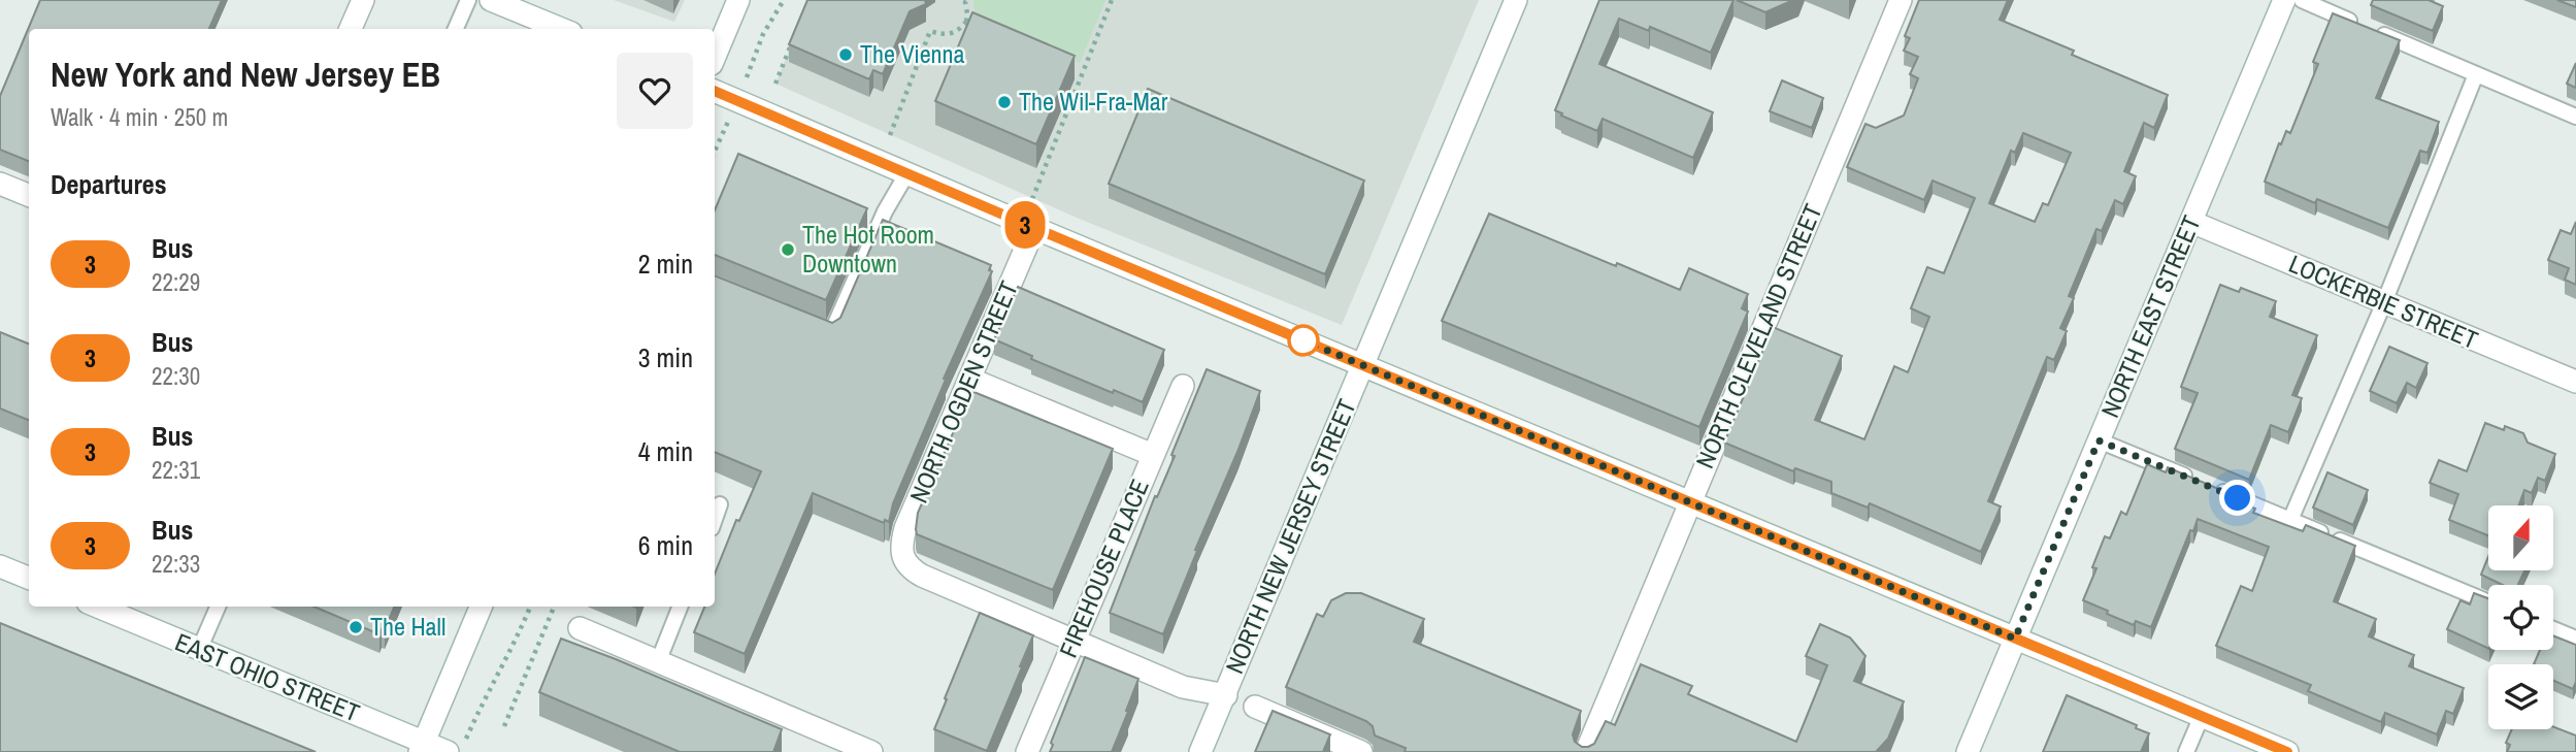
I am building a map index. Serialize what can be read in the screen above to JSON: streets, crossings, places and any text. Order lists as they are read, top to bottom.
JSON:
{
  "streets": {
    "main road": [
      "LOCKERBIE STREET",
      "NORTH EAST STREET",
      "NORTH CLEVELAND STREET",
      "NORTH OGDEN STREET",
      "NORTH NEW JERSEY STREET",
      "FIREHOUSE PLACE",
      "EAST OHIO STREET"
    ]
  },
  "crossings": [
    ["LOCKERBIE STREET", "NORTH EAST STREET"],
    ["NORTH OGDEN STREET", "FIREHOUSE PLACE"]
  ],
  "places": [
    "The Vienna",
    "The Wil-Fra-Mar",
    "The Hot Room Downtown",
    "The Hall"
  ],
  "lines": ["bus line 3"],
  "north": "top",
  "page": {
    "on_map": "3",
    "heading": [
      ["New York and New Jersey EB", "Walk · 4 min · 250 m"],
      "Departures"
    ],
    "list": [
      {
        "mark": "3",
        "name": "Bus",
        "note": "22:29",
        "value": "2 min"
      },
      {
        "mark": "3",
        "name": "Bus",
        "note": "22:30",
        "value": "3 min"
      },
      {
        "mark": "3",
        "name": "Bus",
        "note": "22:31",
        "value": "4 min"
      },
      {
        "mark": "3",
        "name": "Bus",
        "note": "22:33",
        "value": "6 min"
      }
    ]
  }
}
